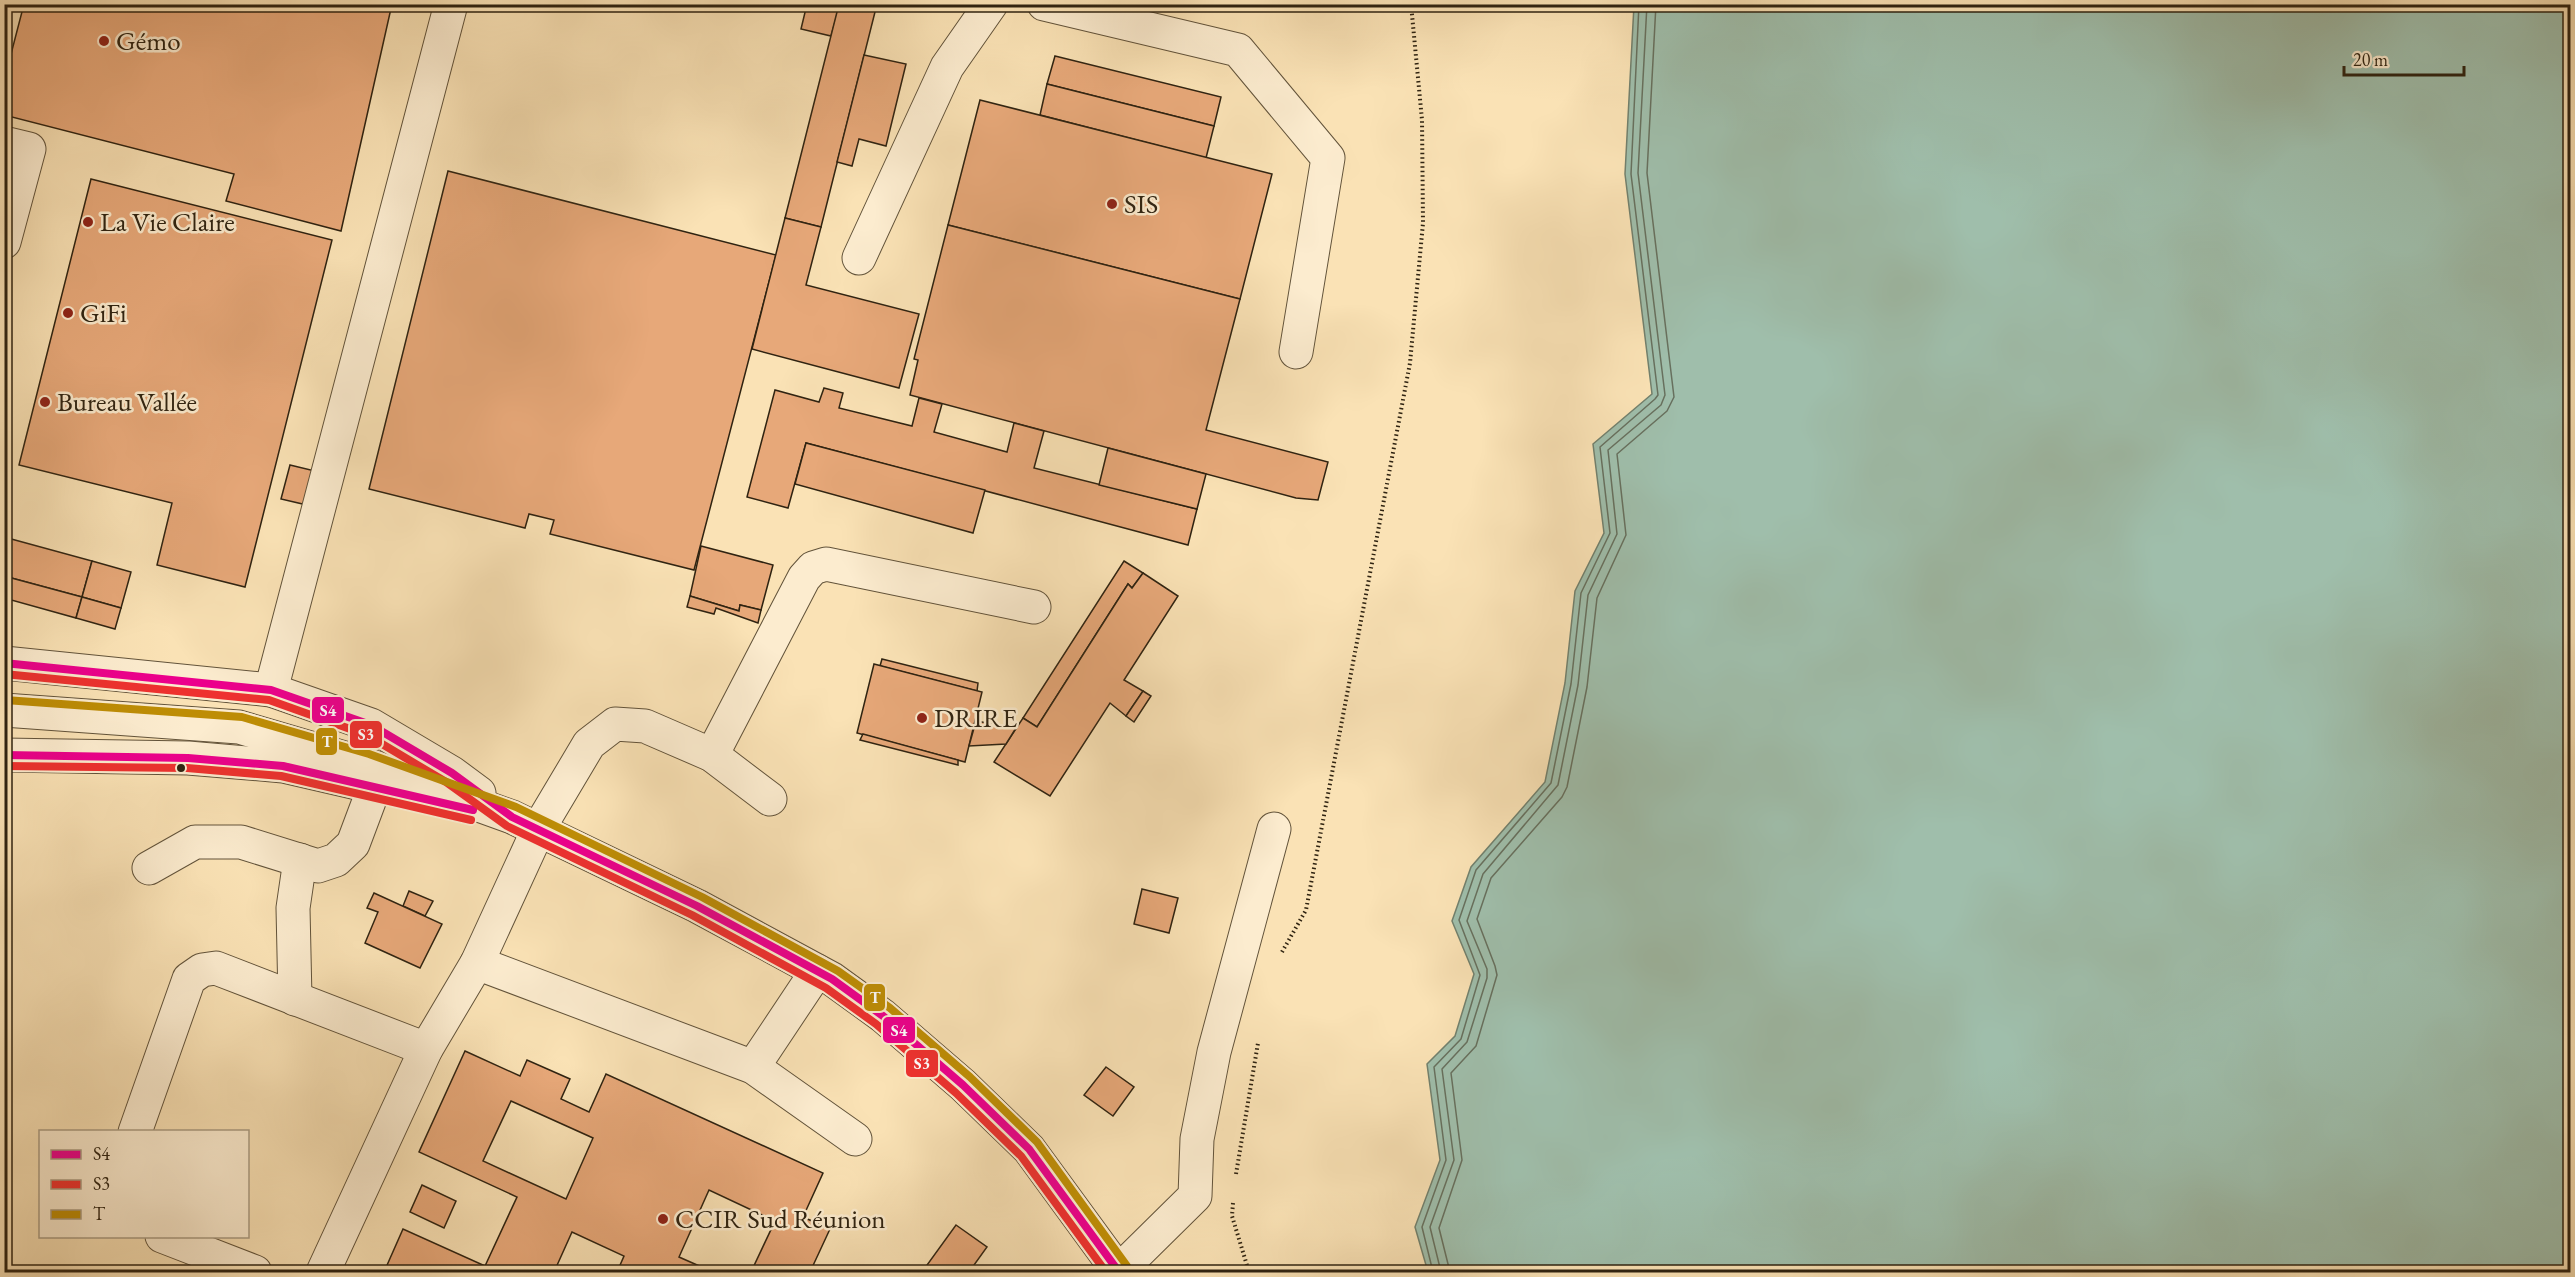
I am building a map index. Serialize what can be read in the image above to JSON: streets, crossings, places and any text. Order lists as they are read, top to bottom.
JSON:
{
  "places": [
    "Gémo",
    "SIS",
    "La Vie Claire",
    "GiFi",
    "Bureau Vallée",
    "DRIRE",
    "CCIR Sud Réunion"
  ],
  "lines": ["transit line S4", "transit line S3", "transit line T"],
  "legend": ["S4", "S3", "T"],
  "scale_bar": "20 m"
}
